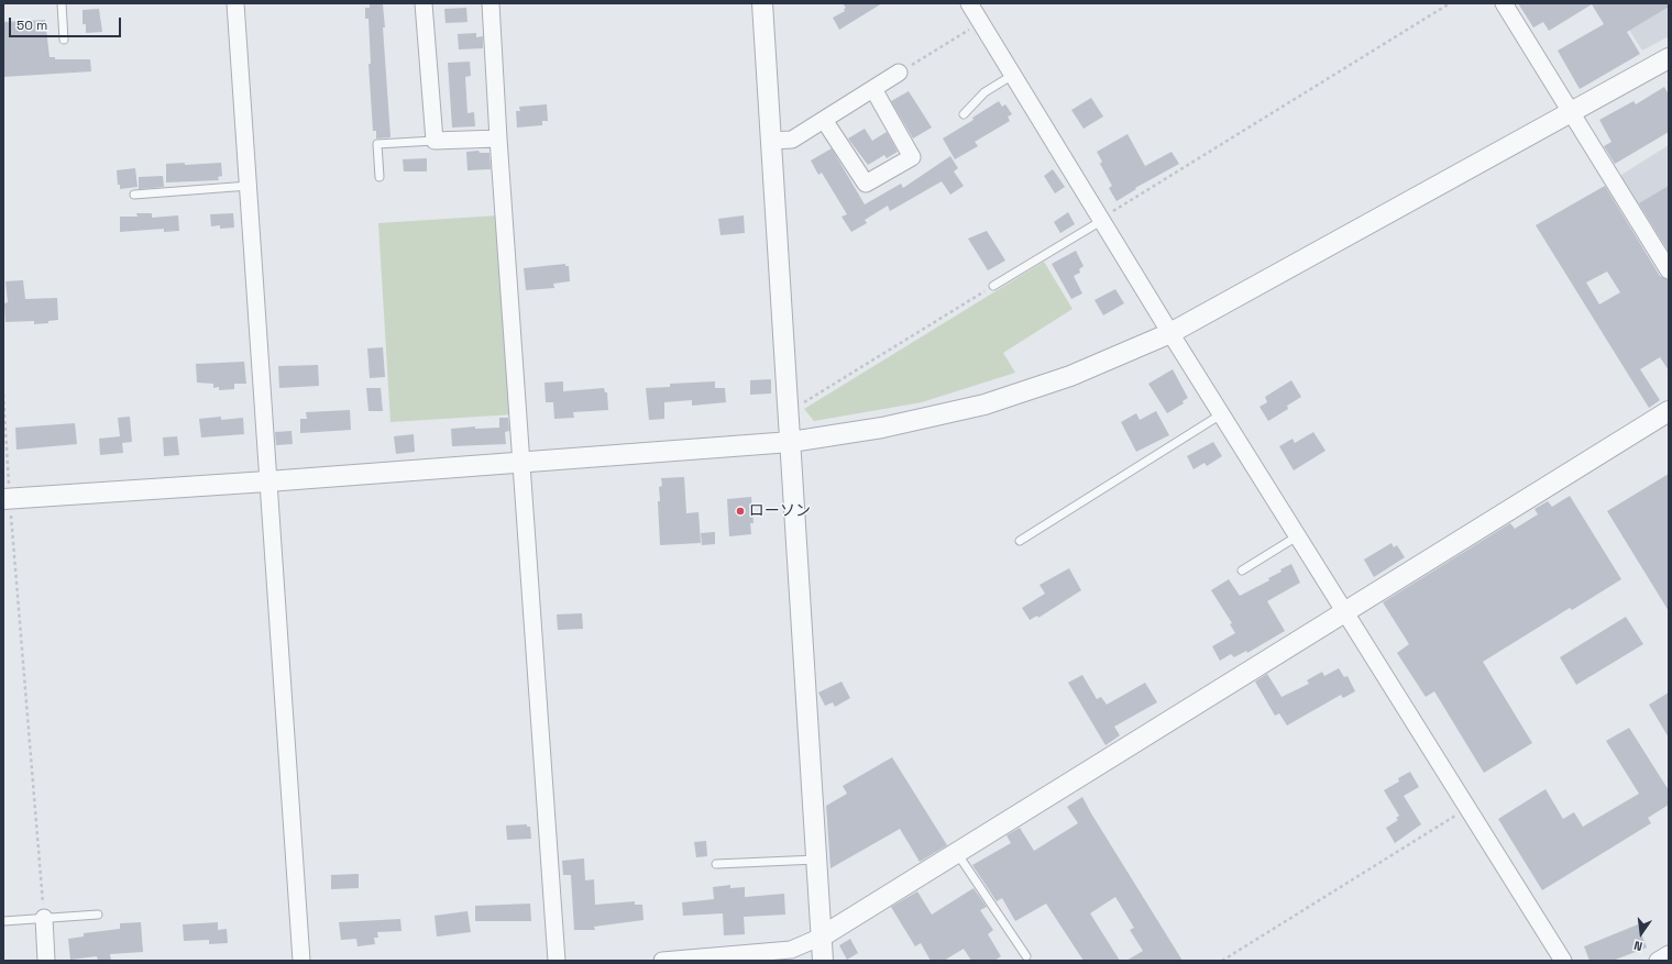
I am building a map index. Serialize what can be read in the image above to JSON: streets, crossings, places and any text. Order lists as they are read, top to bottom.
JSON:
{
  "places": ["ローソン"],
  "scale_bar": "50 m",
  "north": "bottom"
}
